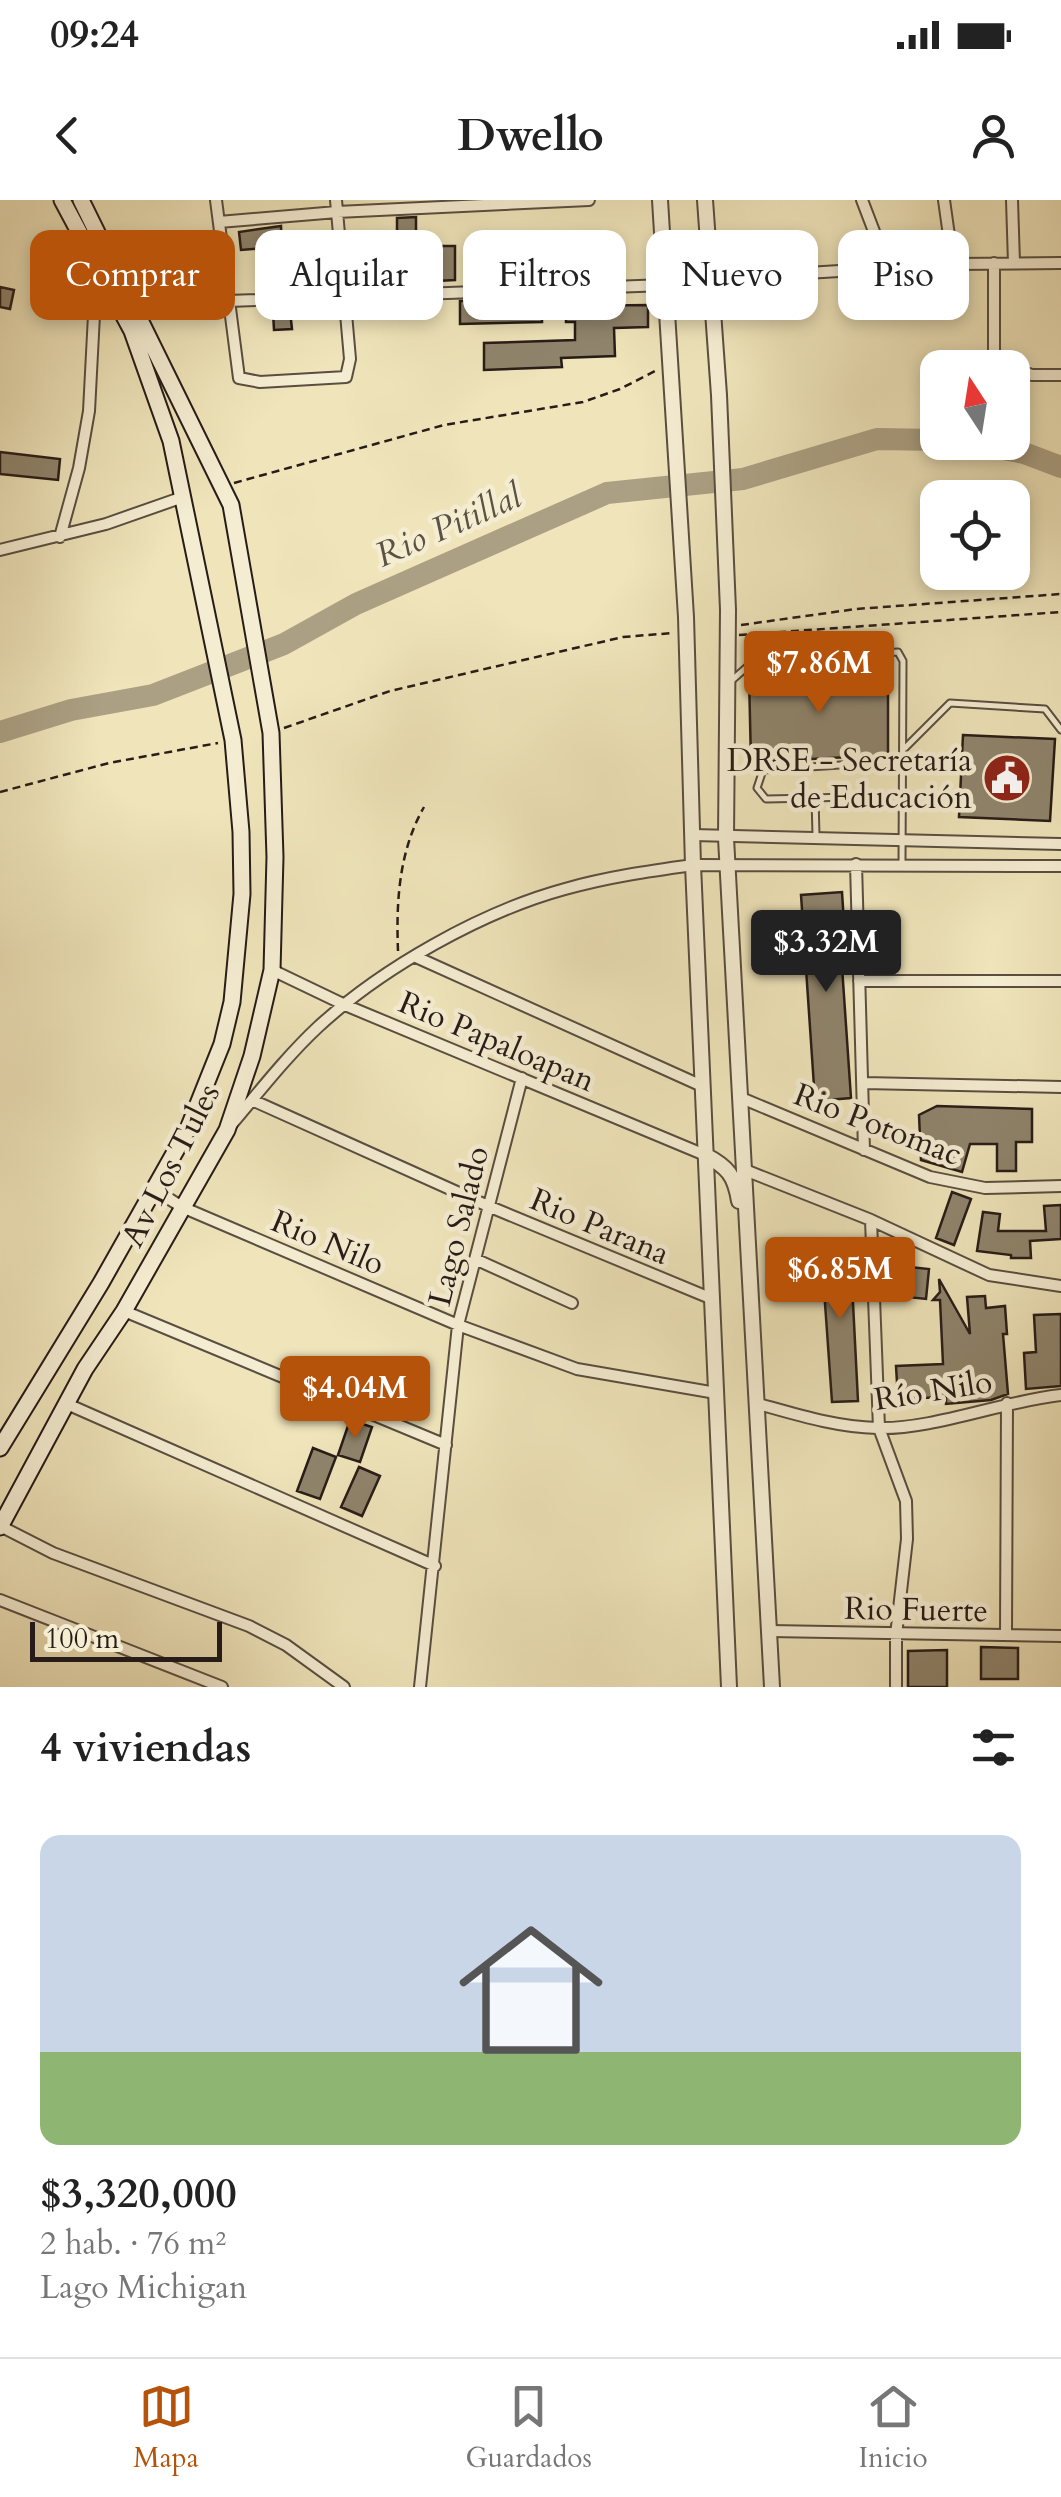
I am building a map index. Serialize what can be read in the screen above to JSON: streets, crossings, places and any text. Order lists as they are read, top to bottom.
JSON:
{
  "streets": {
    "main road": ["Av Los Tules"],
    "street": [
      "Rio Papaloapan",
      "Rio Potomac",
      "Lago Salado",
      "Rio Parana",
      "Rio Nilo",
      "Río Nilo",
      "Rio Fuerte"
    ]
  },
  "crossings": [
    ["Rio Papaloapan", "Av Los Tules"],
    ["Rio Papaloapan", "Lago Salado"],
    ["Av Los Tules", "Rio Nilo"],
    ["Lago Salado", "Rio Parana"],
    ["Lago Salado", "Rio Nilo"]
  ],
  "water": ["Rio Pitillal"],
  "places": {
    "public building": ["DRSE - Secretaría de Educación"]
  },
  "scale_bar": "100 m",
  "north": "top",
  "page": {
    "status": "09:24",
    "header": "Dwello",
    "chip": [
      "Comprar",
      "Alquilar",
      "Filtros",
      "Nuevo",
      "Piso"
    ],
    "price": [
      "$7.86M",
      "$3.32M",
      "$6.85M",
      "$4.04M"
    ],
    "scale": "100 m",
    "heading": "4 viviendas",
    "list": [
      {
        "name": "$3,320,000",
        "note": "2 hab. · 76 m² · Lago Michigan"
      }
    ],
    "tabs": ["Mapa", "Guardados", "Inicio"]
  }
}
